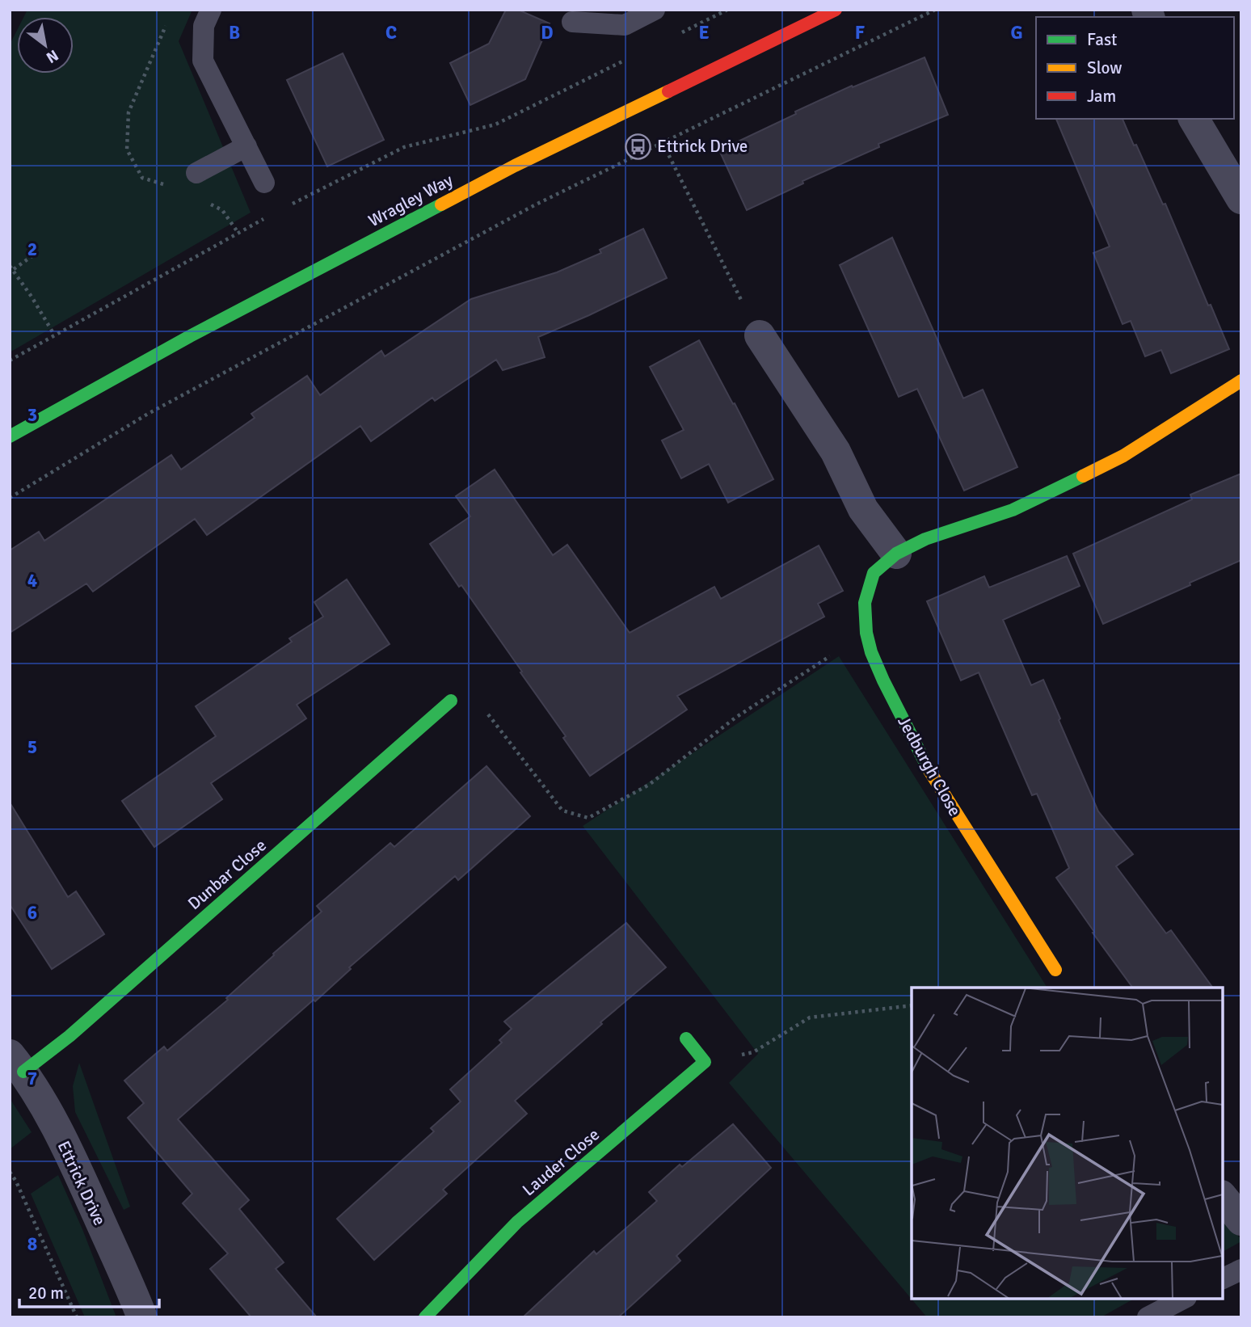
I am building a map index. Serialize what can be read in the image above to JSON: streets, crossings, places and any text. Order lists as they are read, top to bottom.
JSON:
{
  "streets": {
    "street": [
      "Wragley Way",
      "Jedburgh Close",
      "Dunbar Close",
      "Lauder Close",
      "Ettrick Drive"
    ]
  },
  "crossings": [
    ["Dunbar Close", "Ettrick Drive"]
  ],
  "places": {
    "bus stop": ["Ettrick Drive"]
  },
  "legend": ["Fast", "Slow", "Jam"],
  "scale_bar": "20 m",
  "north": "bottom right",
  "grid": {
    "columns": [
      "B",
      "C",
      "D",
      "E",
      "F",
      "G"
    ],
    "rows": [
      "2",
      "3",
      "4",
      "5",
      "6",
      "7",
      "8"
    ]
  }
}
